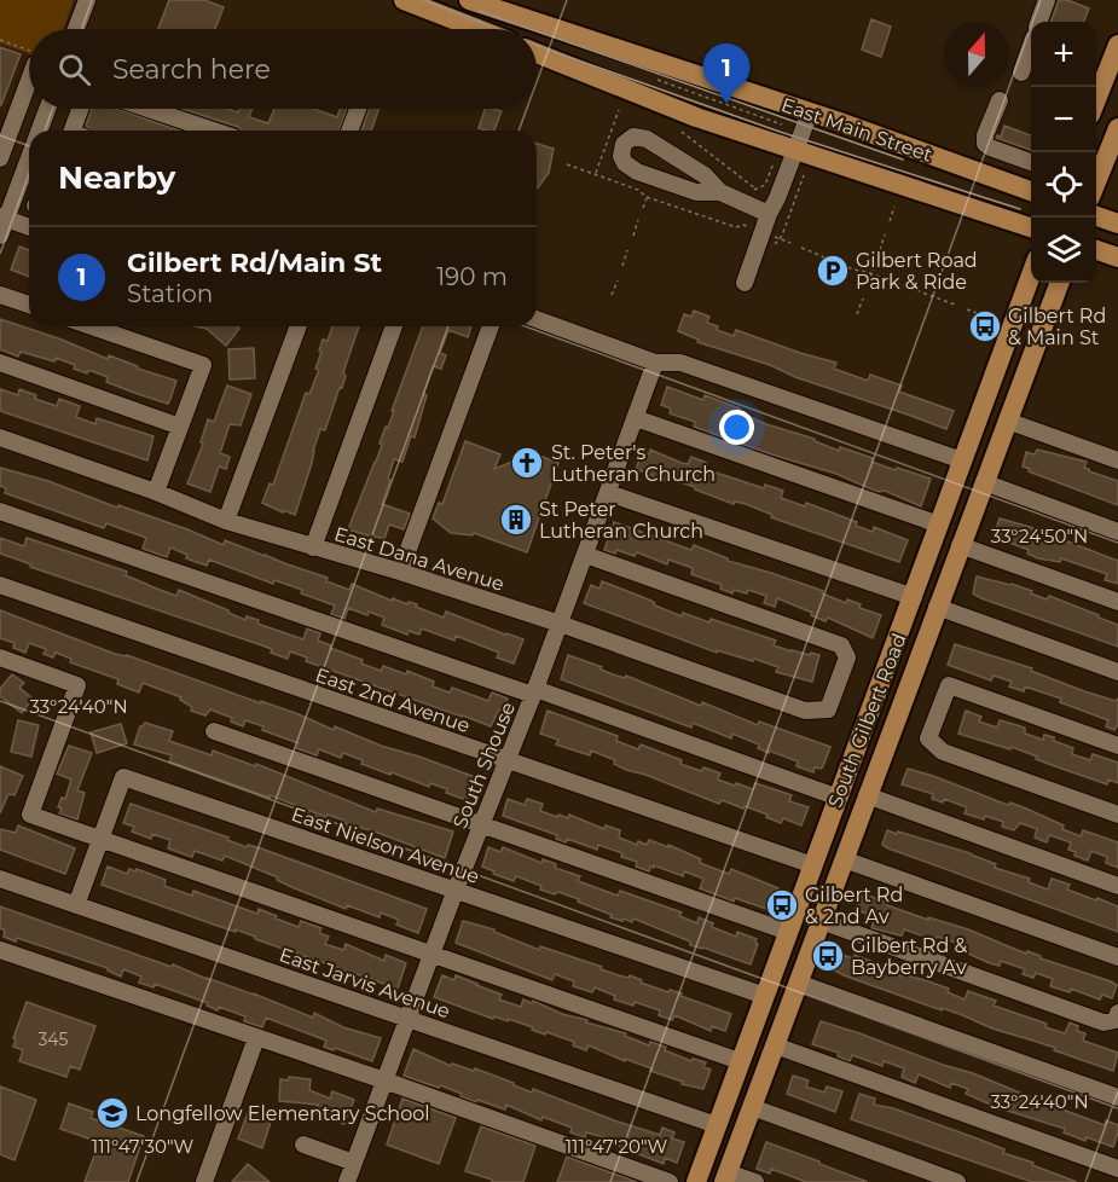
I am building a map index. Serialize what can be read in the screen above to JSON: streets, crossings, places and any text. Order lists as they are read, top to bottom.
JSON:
{
  "streets": {
    "main road": ["East Main Street", "South Gilbert Road"],
    "street": [
      "East Dana Avenue",
      "East 2nd Avenue",
      "South Shouse",
      "East Nielson Avenue",
      "East Jarvis Avenue"
    ]
  },
  "crossings": [
    ["East Dana Avenue", "South Shouse"],
    ["East 2nd Avenue", "South Gilbert Road"],
    ["East 2nd Avenue", "South Shouse"],
    ["South Gilbert Road", "East Nielson Avenue"],
    ["South Gilbert Road", "East Jarvis Avenue"],
    ["South Shouse", "East Nielson Avenue"],
    ["South Shouse", "East Jarvis Avenue"],
    ["East Nielson Avenue", "East Jarvis Avenue"]
  ],
  "places": {
    "parking": ["Gilbert Road Park & Ride"],
    "bus stop": ["Gilbert Rd & Main St", "Gilbert Rd & 2nd Av", "Gilbert Rd & Bayberry Av"],
    "church": ["St. Peter's Lutheran Church"],
    "building": ["St Peter Lutheran Church"],
    "school or university": ["Longfellow Elementary School"]
  },
  "house_numbers": ["345"],
  "north": "top",
  "page": {
    "map_buttons": ["+", "−"],
    "search": "Search here",
    "pins": "1",
    "heading": "Nearby",
    "list": [
      {
        "mark": "1",
        "name": "Gilbert Rd/Main St",
        "note": "Station",
        "value": "190 m"
      }
    ]
  },
  "coordinates": [
    "33°24'50\"N",
    "33°24'40\"N",
    "111°47'30\"W",
    "111°47'20\"W"
  ]
}
